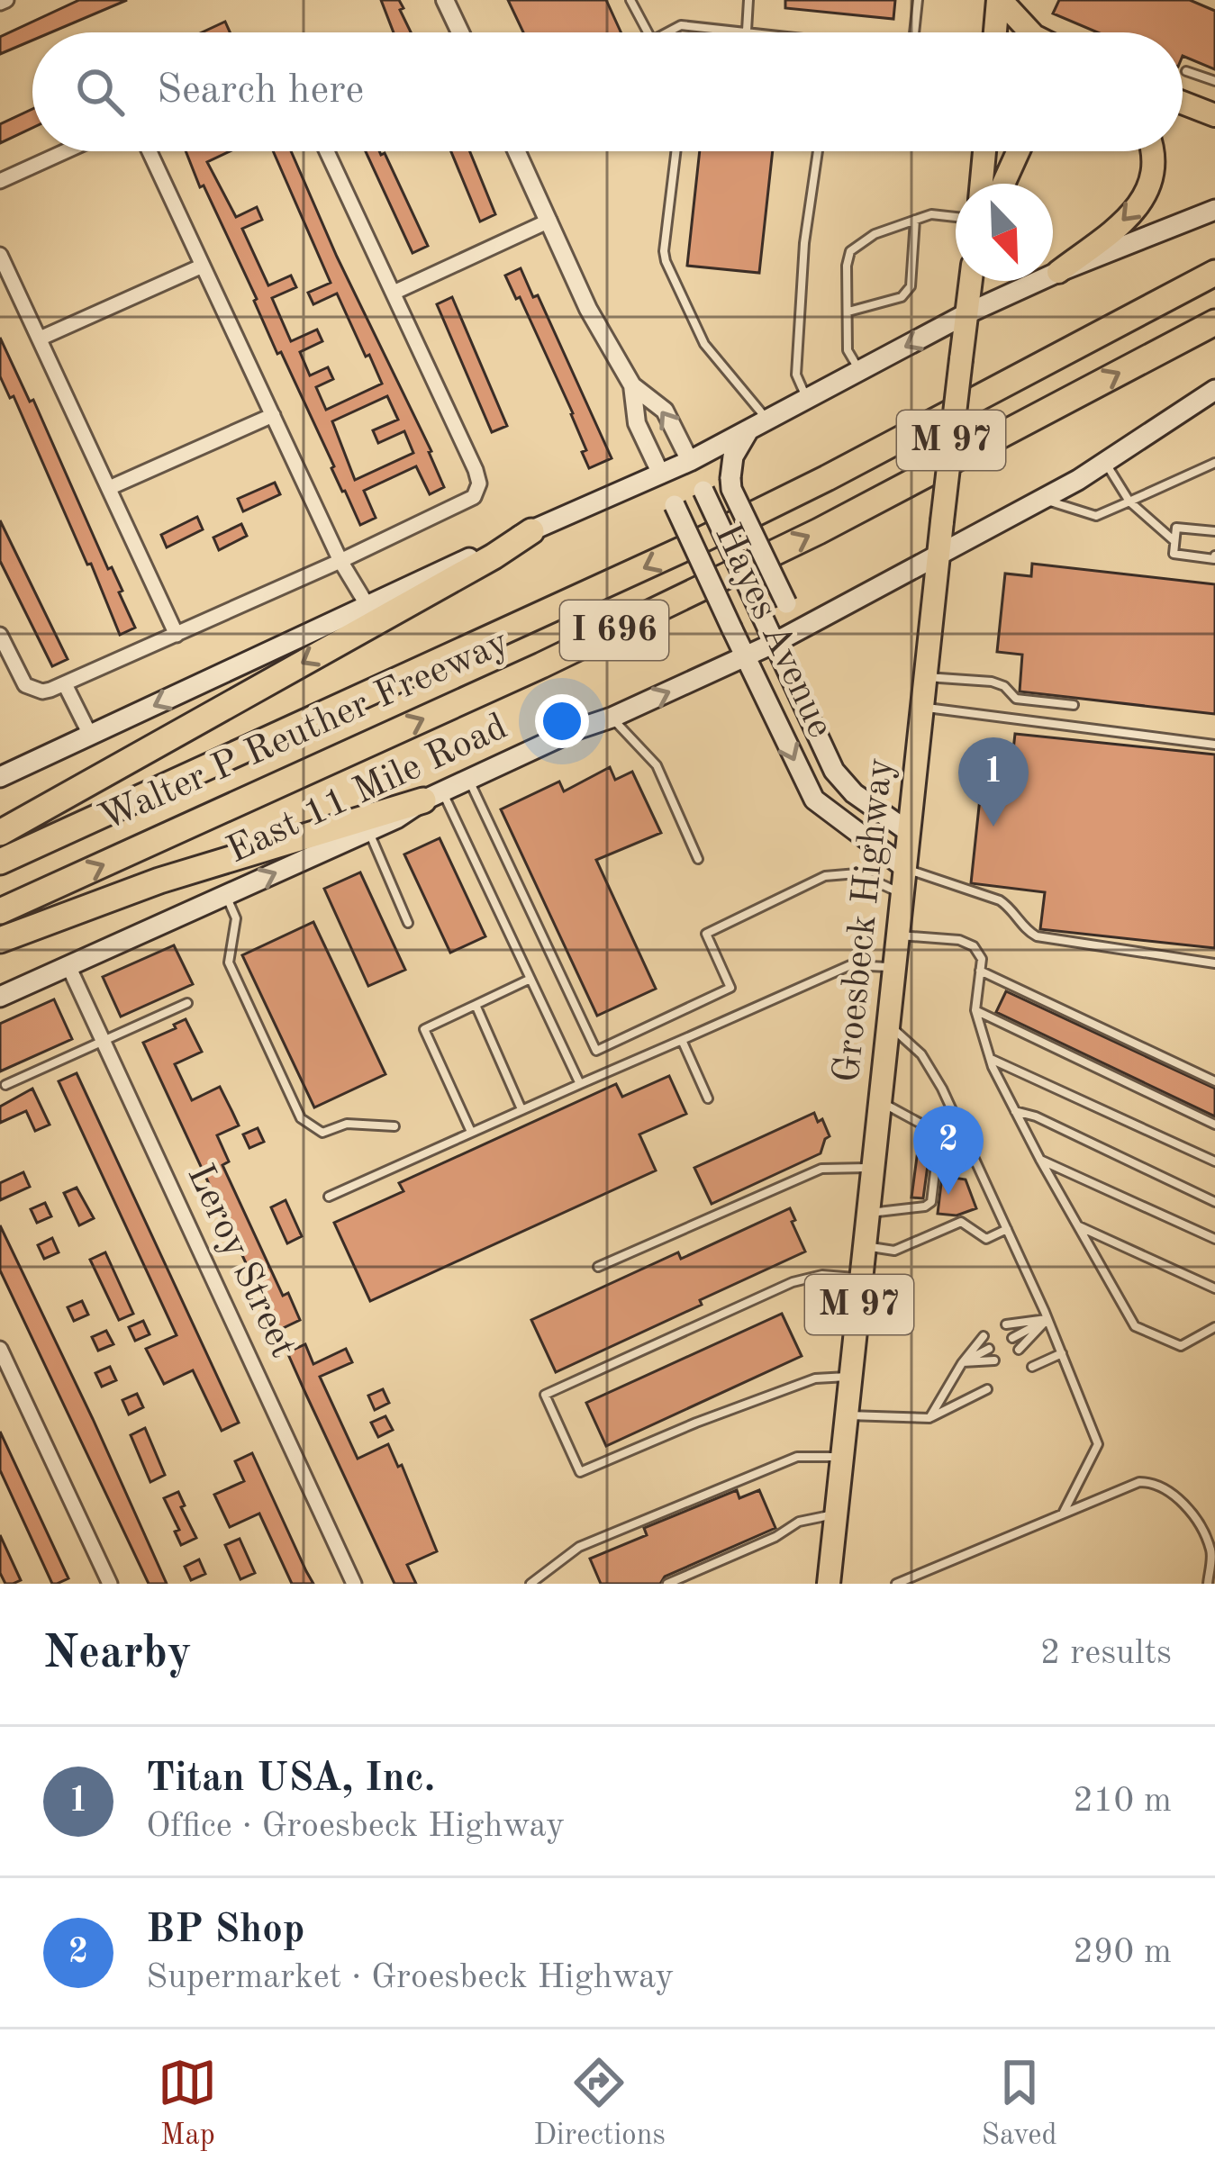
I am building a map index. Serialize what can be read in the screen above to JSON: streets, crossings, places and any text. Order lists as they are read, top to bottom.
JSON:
{
  "streets": {
    "highway": ["I 696", "Walter P Reuther Freeway"],
    "main road": [
      "M 97",
      "Hayes Avenue",
      "East 11 Mile Road",
      "Groesbeck Highway"
    ],
    "street": ["Leroy Street"]
  },
  "crossings": [
    ["Hayes Avenue", "East 11 Mile Road"],
    ["Hayes Avenue", "Groesbeck Highway"],
    ["East 11 Mile Road", "Groesbeck Highway"],
    ["East 11 Mile Road", "Leroy Street"]
  ],
  "north": "bottom right",
  "page": {
    "search": "Search here",
    "pins": ["1", "2"],
    "heading": ["Nearby", "2 results"],
    "list": [
      {
        "mark": "1",
        "name": "Titan USA, Inc.",
        "note": "Office · Groesbeck Highway",
        "value": "210 m"
      },
      {
        "mark": "2",
        "name": "BP Shop",
        "note": "Supermarket · Groesbeck Highway",
        "value": "290 m"
      }
    ],
    "nav": ["Map", "Directions", "Saved"]
  }
}
